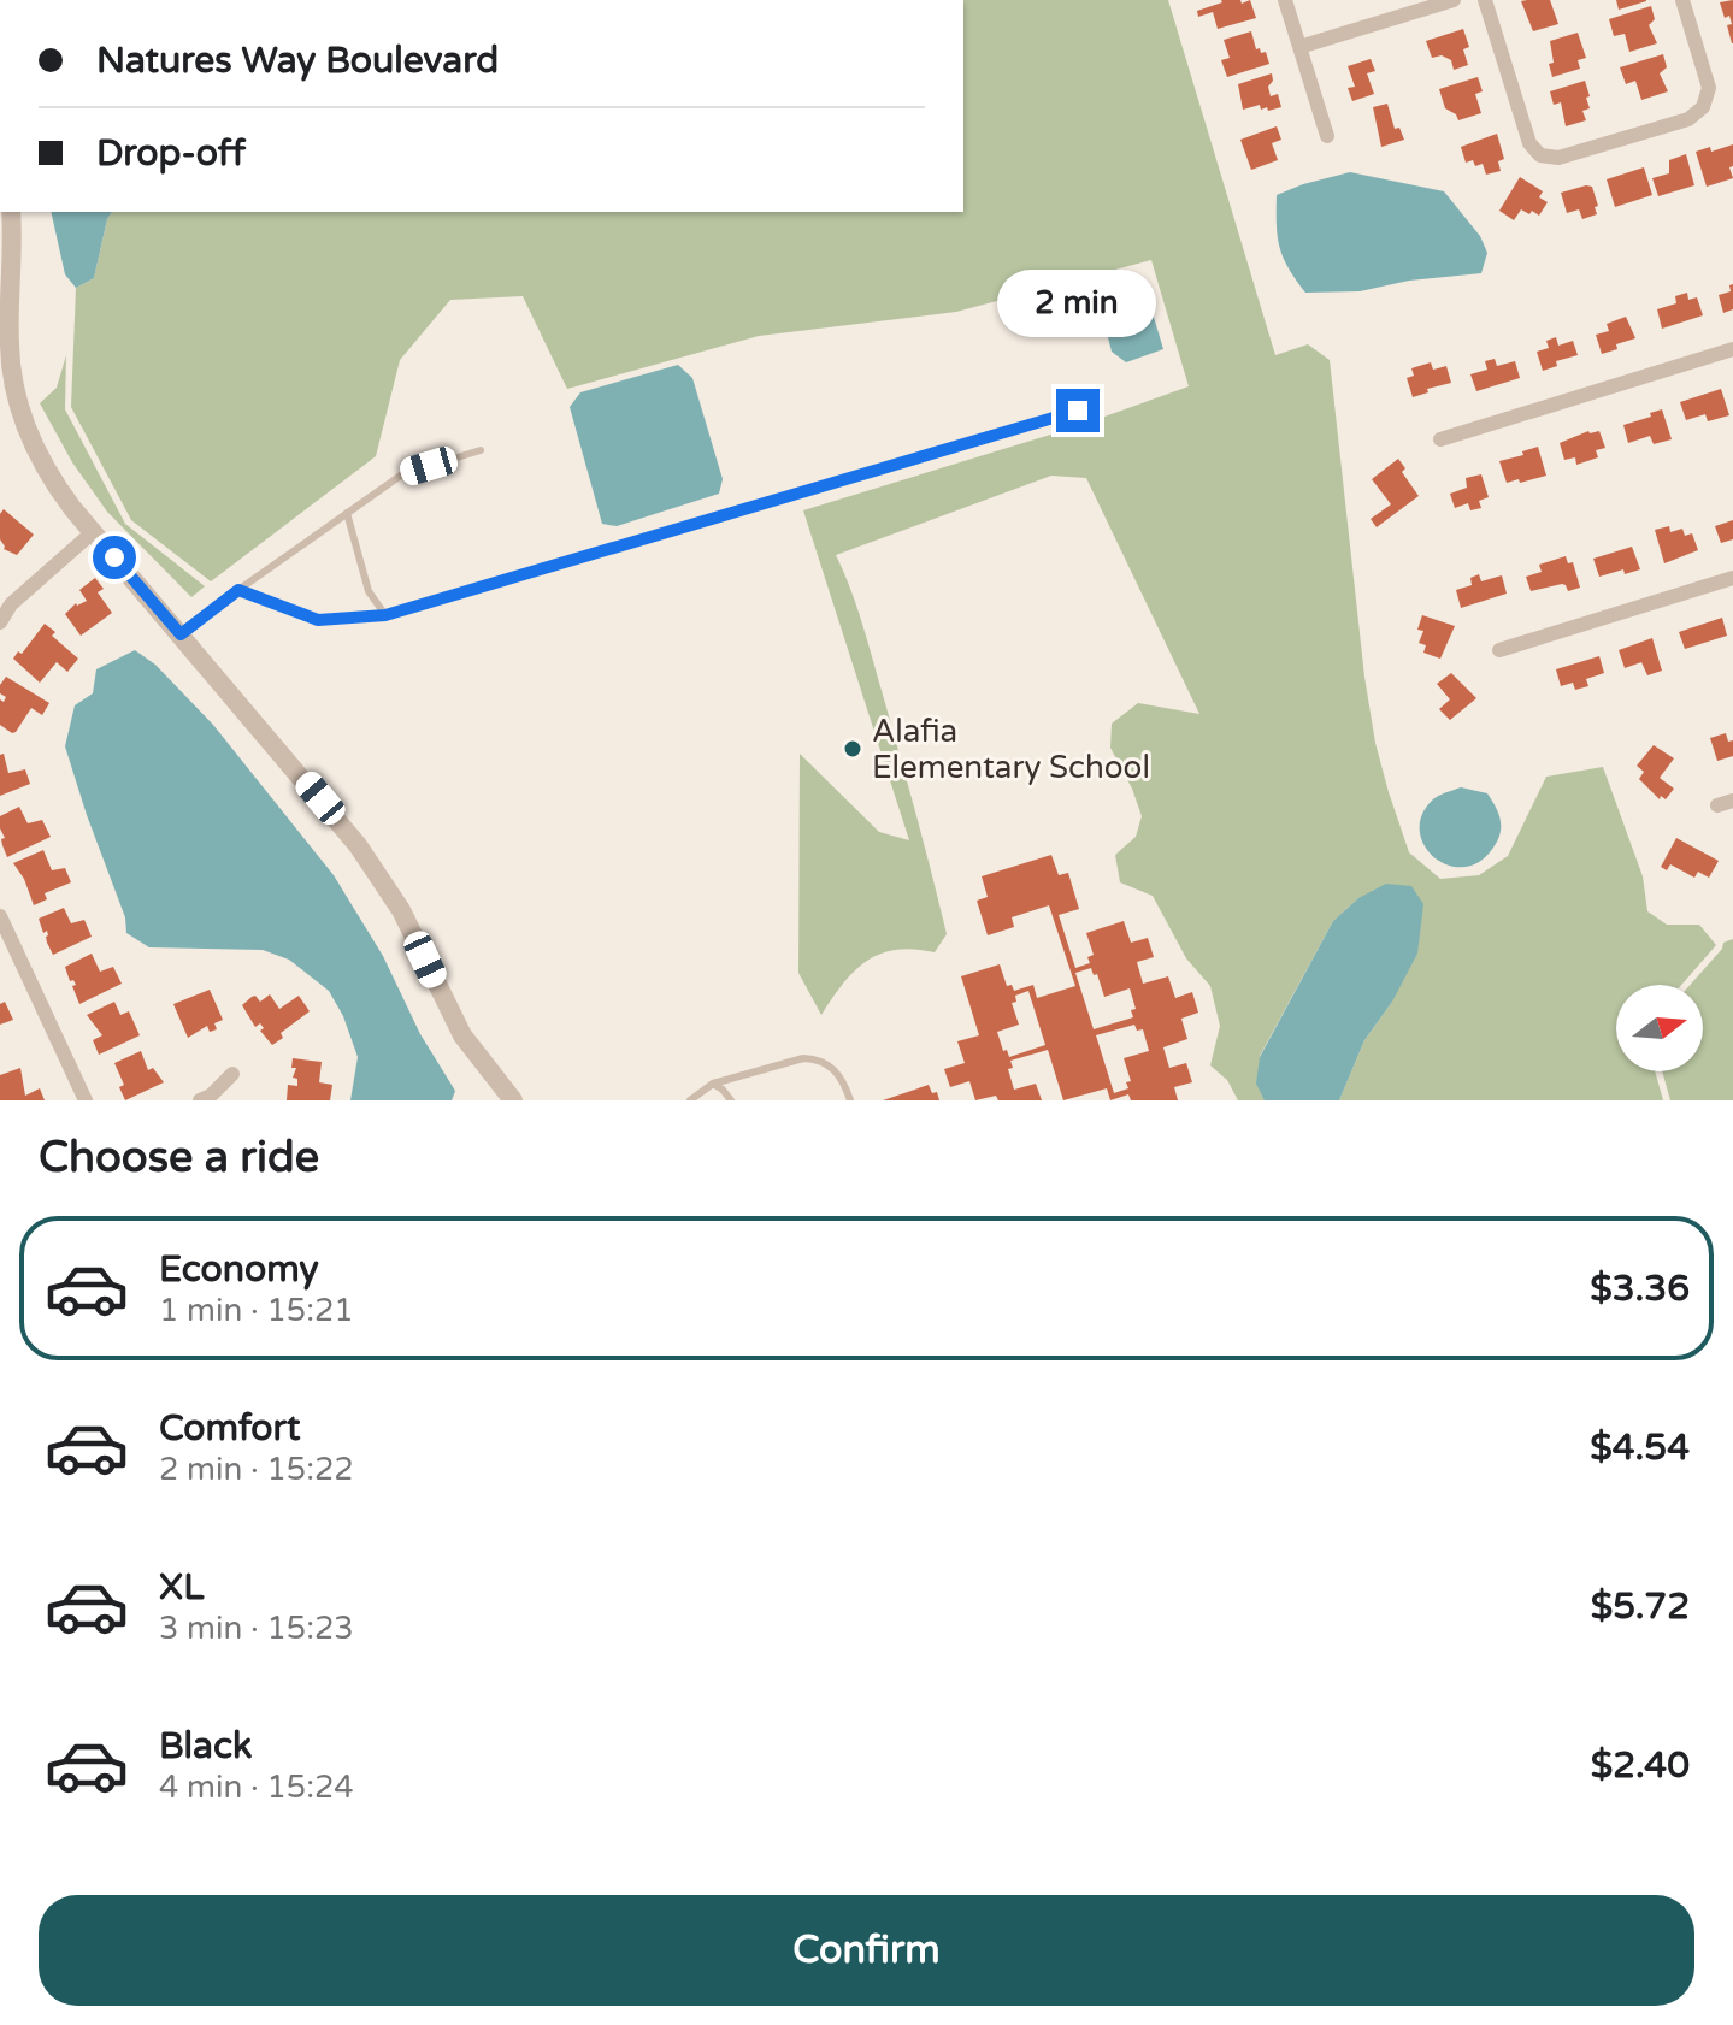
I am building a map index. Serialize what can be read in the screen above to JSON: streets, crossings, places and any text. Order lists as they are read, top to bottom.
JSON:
{
  "places": ["Alafia Elementary School"],
  "north": "right",
  "page": {
    "banner": ["Natures Way Boulevard", "Drop-off"],
    "bubble": "2 min",
    "heading": "Choose a ride",
    "list": [
      {
        "name": "Economy",
        "note": "1 min · 15:21",
        "value": "$3.36"
      },
      {
        "name": "Comfort",
        "note": "2 min · 15:22",
        "value": "$4.54"
      },
      {
        "name": "XL",
        "note": "3 min · 15:23",
        "value": "$5.72"
      },
      {
        "name": "Black",
        "note": "4 min · 15:24",
        "value": "$2.40"
      }
    ],
    "buttons": "Confirm"
  }
}
